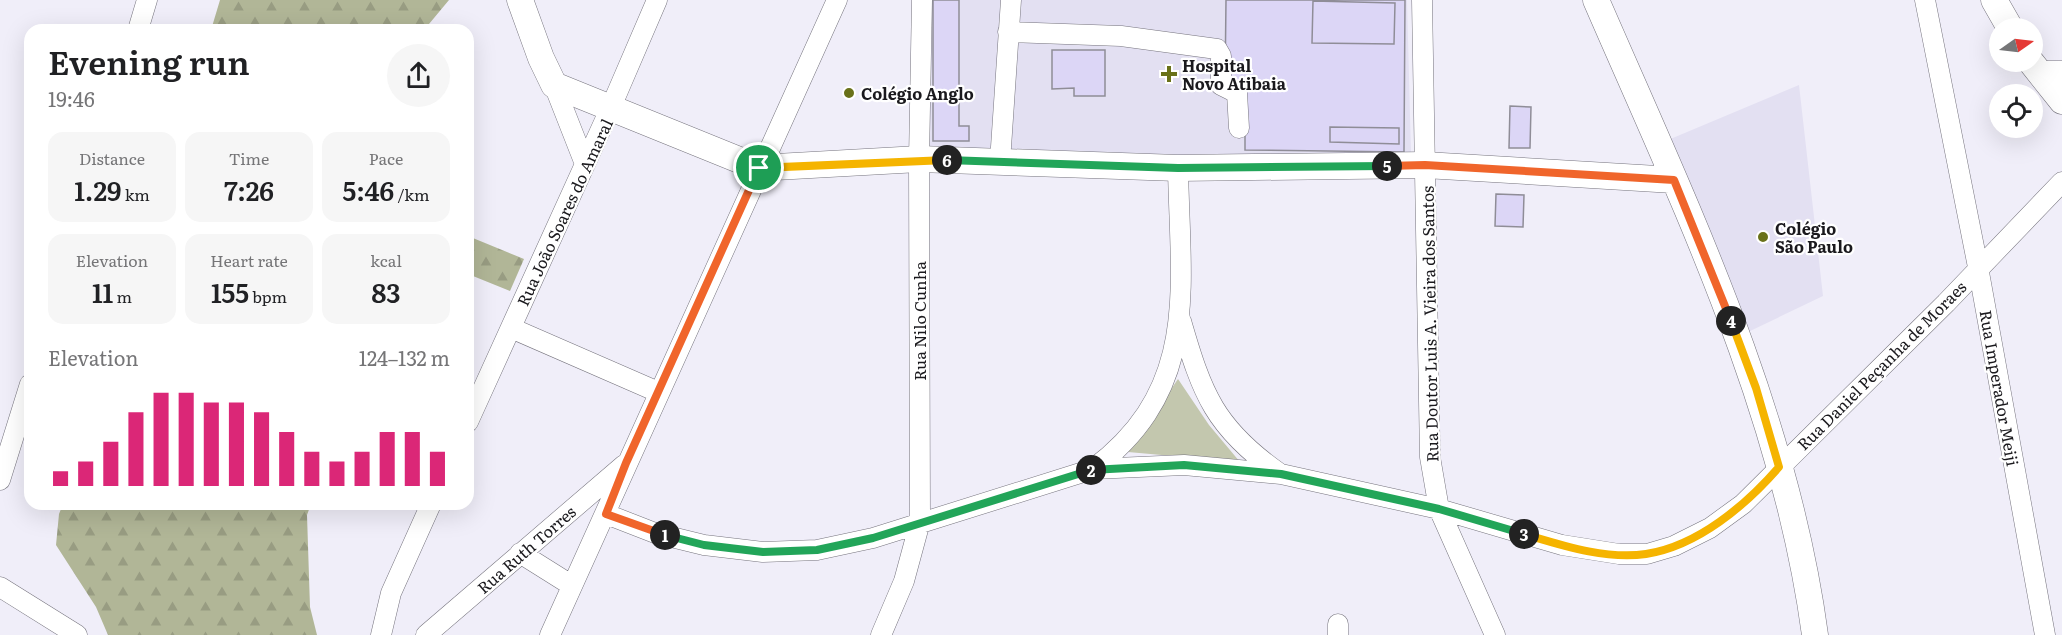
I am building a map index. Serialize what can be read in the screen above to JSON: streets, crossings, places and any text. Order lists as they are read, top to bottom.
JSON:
{
  "streets": {
    "street": [
      "Rua João Soares do Amaral",
      "Rua Nilo Cunha",
      "Rua Doutor Luis A. Vieira dos Santos",
      "Rua Daniel Peçanha de Moraes",
      "Rua Imperador Meiji",
      "Rua Ruth Torres"
    ]
  },
  "crossings": [
    ["Rua Nilo Cunha", "Rua Daniel Peçanha de Moraes"],
    ["Rua Doutor Luis A. Vieira dos Santos", "Rua Daniel Peçanha de Moraes"],
    ["Rua Daniel Peçanha de Moraes", "Rua Imperador Meiji"]
  ],
  "places": {
    "health": ["Hospital Novo Atibaia"],
    "other": ["Colégio Anglo", "Colégio São Paulo"]
  },
  "north": "right",
  "page": {
    "heading": ["Evening run", "19:46"],
    "stats": [
      ["Distance", "1.29 km"],
      ["Time", "7:26"],
      ["Pace", "5:46 /km"],
      ["Elevation", "11 m"],
      ["Heart rate", "155 bpm"],
      ["kcal", "83"]
    ],
    "pins": [
      "6",
      "5",
      "4",
      "2",
      "3",
      "1"
    ],
    "chart": ["Elevation", "124–132 m"]
  }
}
